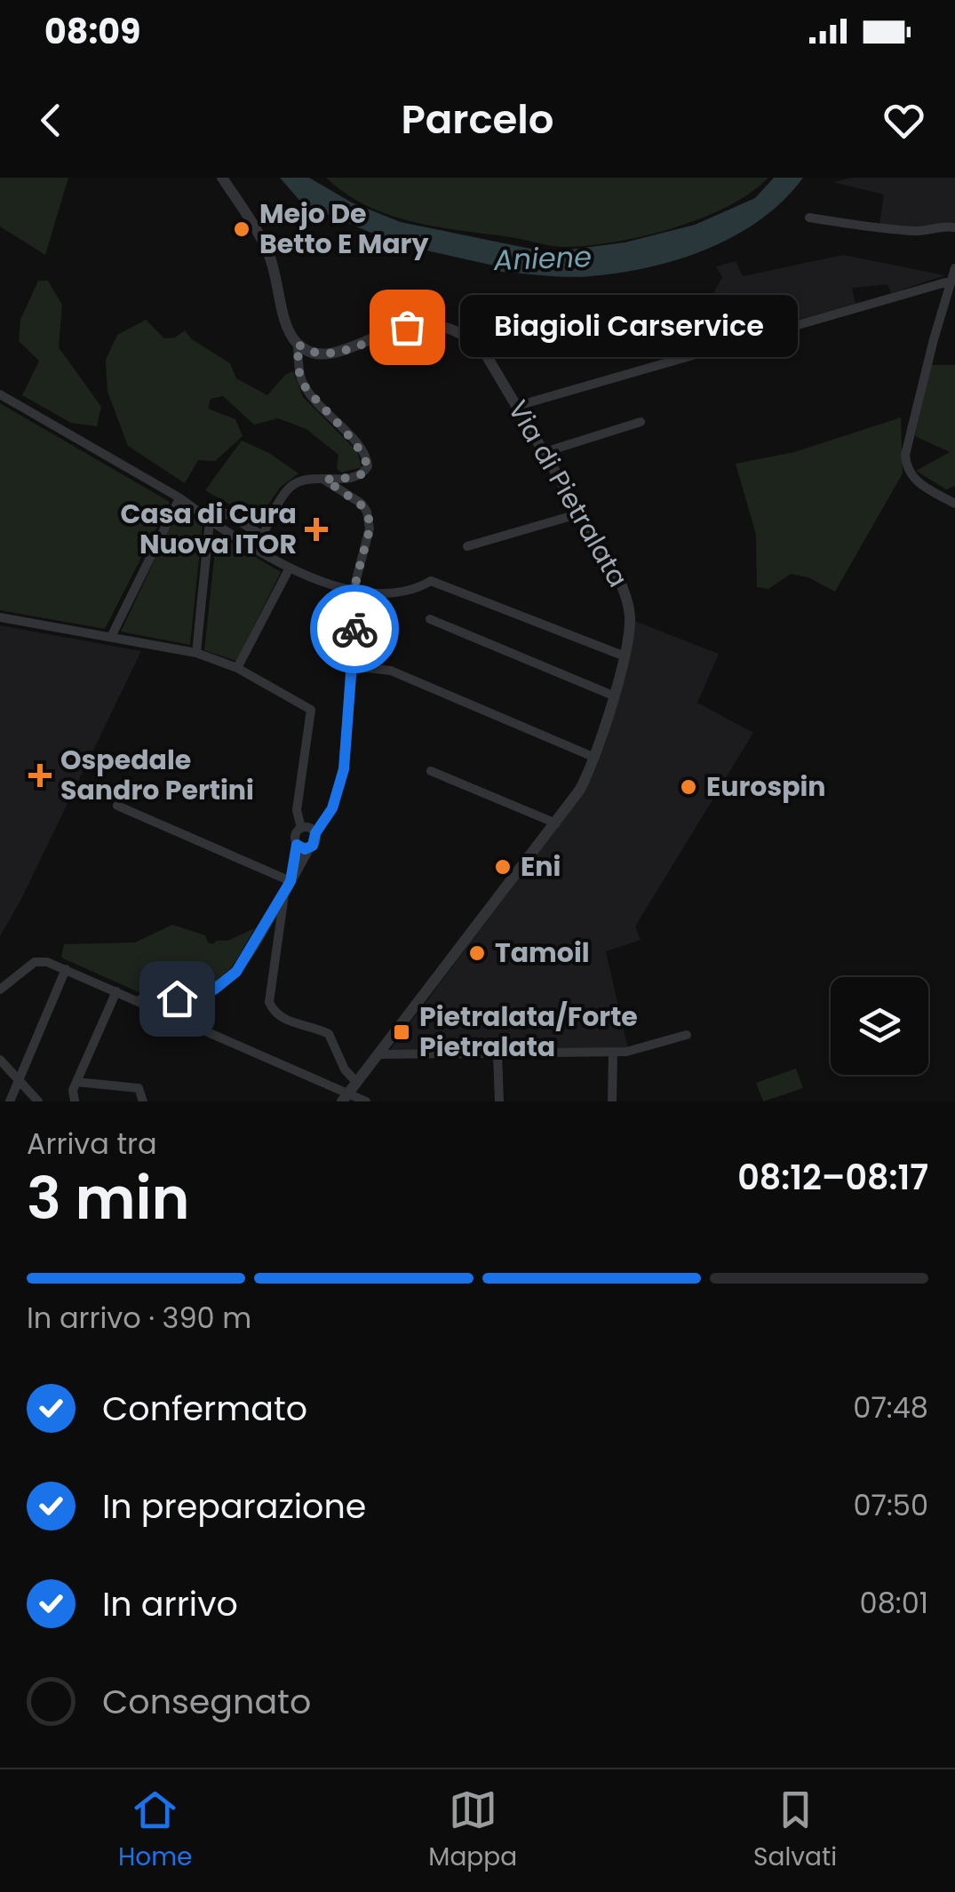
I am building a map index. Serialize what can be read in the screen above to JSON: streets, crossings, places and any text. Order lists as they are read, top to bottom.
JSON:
{
  "streets": {
    "street": ["Via di Pietralata"]
  },
  "water": ["Aniene"],
  "places": {
    "other": [
      "Mejo De Betto E Mary",
      "Biagioli Carservice",
      "Eurospin",
      "Eni",
      "Tamoil"
    ],
    "health": ["Casa di Cura Nuova ITOR", "Ospedale Sandro Pertini"],
    "transit": ["Pietralata/Forte Pietralata"]
  },
  "page": {
    "status": "08:09",
    "header": "Parcelo",
    "bubble": "Biagioli Carservice",
    "heading": ["3 min", "Arriva tra", "08:12–08:17"],
    "bar": "In arrivo · 390 m",
    "list": [
      ["Confermato", "07:48"],
      ["In preparazione", "07:50"],
      ["In arrivo", "08:01"],
      "Consegnato"
    ],
    "tabs": ["Home", "Mappa", "Salvati"]
  }
}
